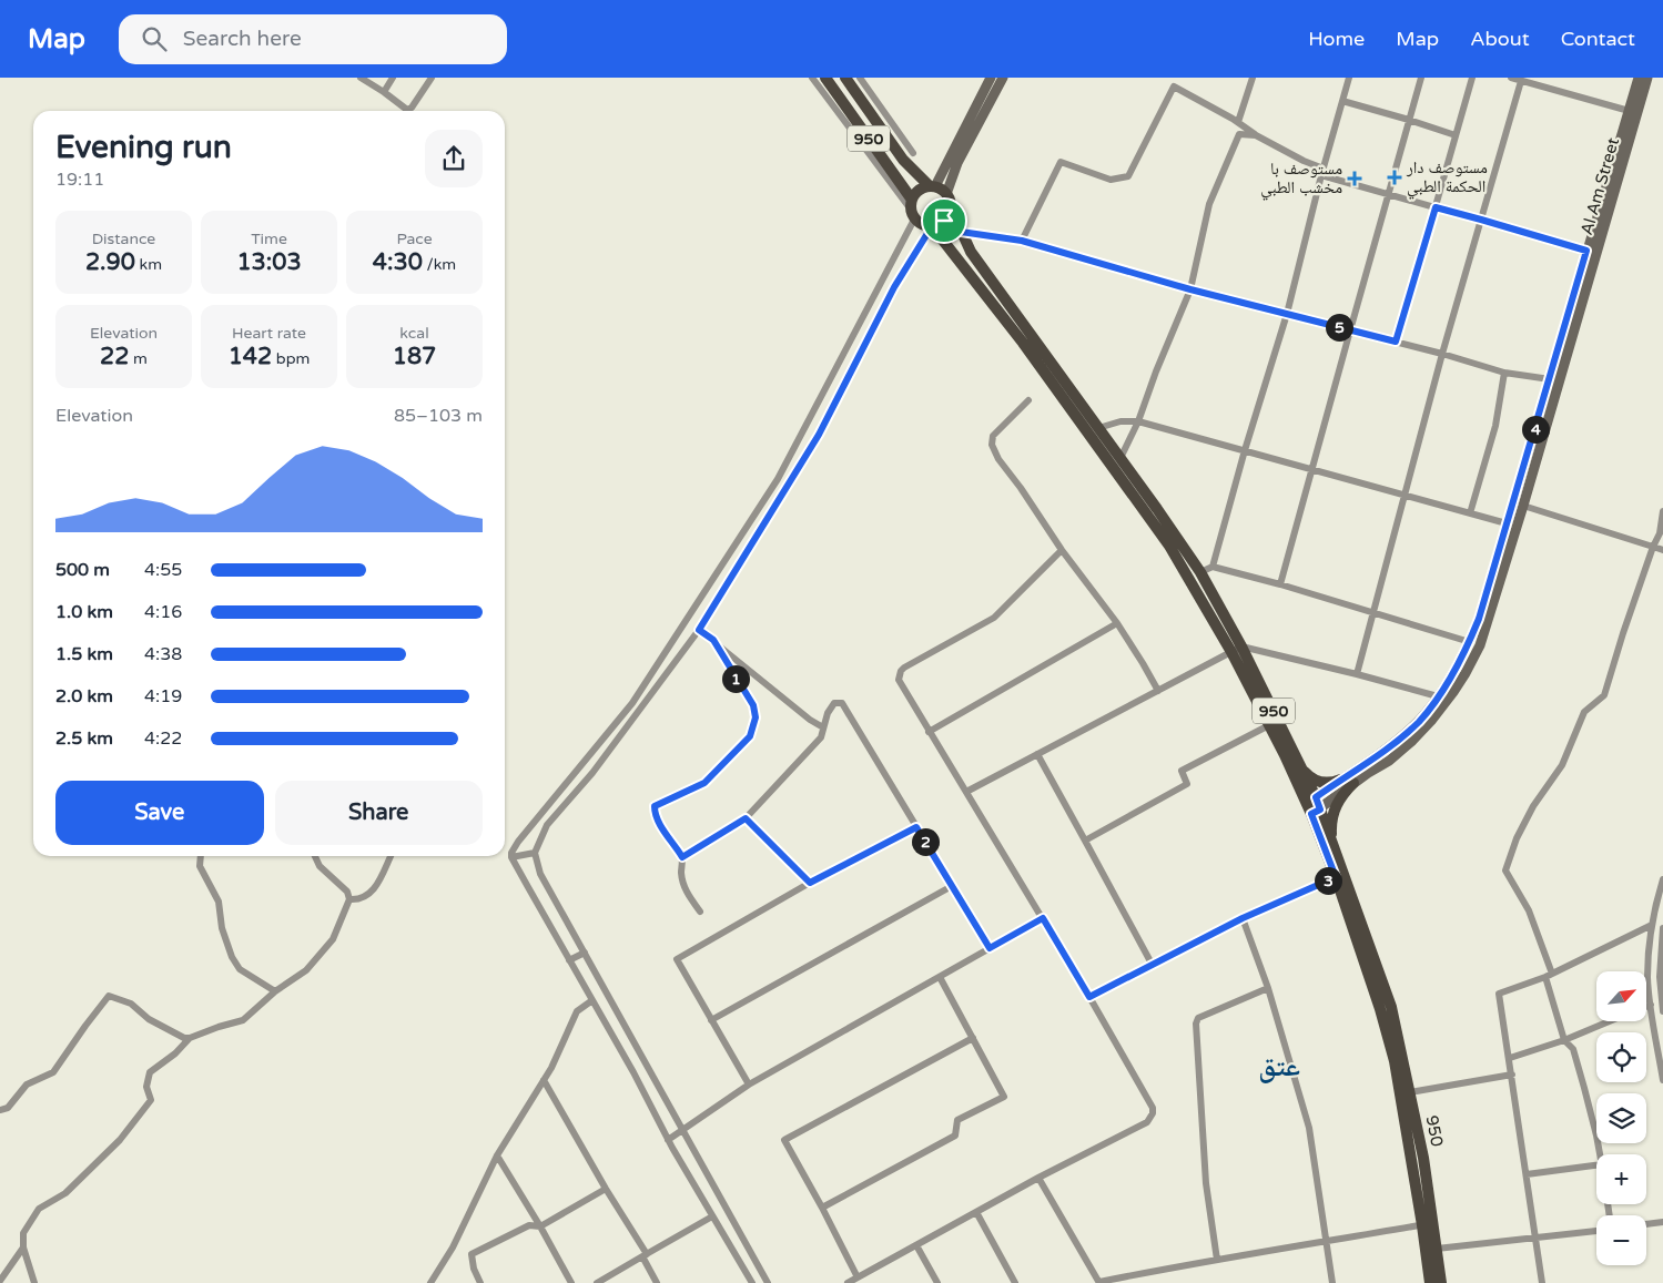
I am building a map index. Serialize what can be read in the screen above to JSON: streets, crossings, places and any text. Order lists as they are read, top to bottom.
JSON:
{
  "streets": {
    "main road": ["950", "Al Am Street"]
  },
  "crossings": [
    ["950", "Al Am Street"]
  ],
  "districts": ["عتق"],
  "places": {
    "health": ["مستوصف دار الحكمة الطبي", "مستوصف با مخشب الطبي"]
  },
  "north": "top right",
  "page": {
    "header": "Map",
    "search": "Search here",
    "nav": [
      "Home",
      "Map",
      "About",
      "Contact"
    ],
    "heading": ["Evening run", "19:11"],
    "stats": [
      ["Distance", "2.90 km"],
      ["Time", "13:03"],
      ["Pace", "4:30 /km"],
      ["Elevation", "22 m"],
      ["Heart rate", "142 bpm"],
      ["kcal", "187"]
    ],
    "pins": [
      "5",
      "4",
      "1",
      "2",
      "3"
    ],
    "chart": ["Elevation", "85–103 m"],
    "list": [
      {
        "name": "500 m",
        "note": "4:55"
      },
      {
        "name": "1.0 km",
        "note": "4:16"
      },
      {
        "name": "1.5 km",
        "note": "4:38"
      },
      {
        "name": "2.0 km",
        "note": "4:19"
      },
      {
        "name": "2.5 km",
        "note": "4:22"
      }
    ],
    "buttons": ["Save", "Share"],
    "map_buttons": ["+", "−"]
  }
}
